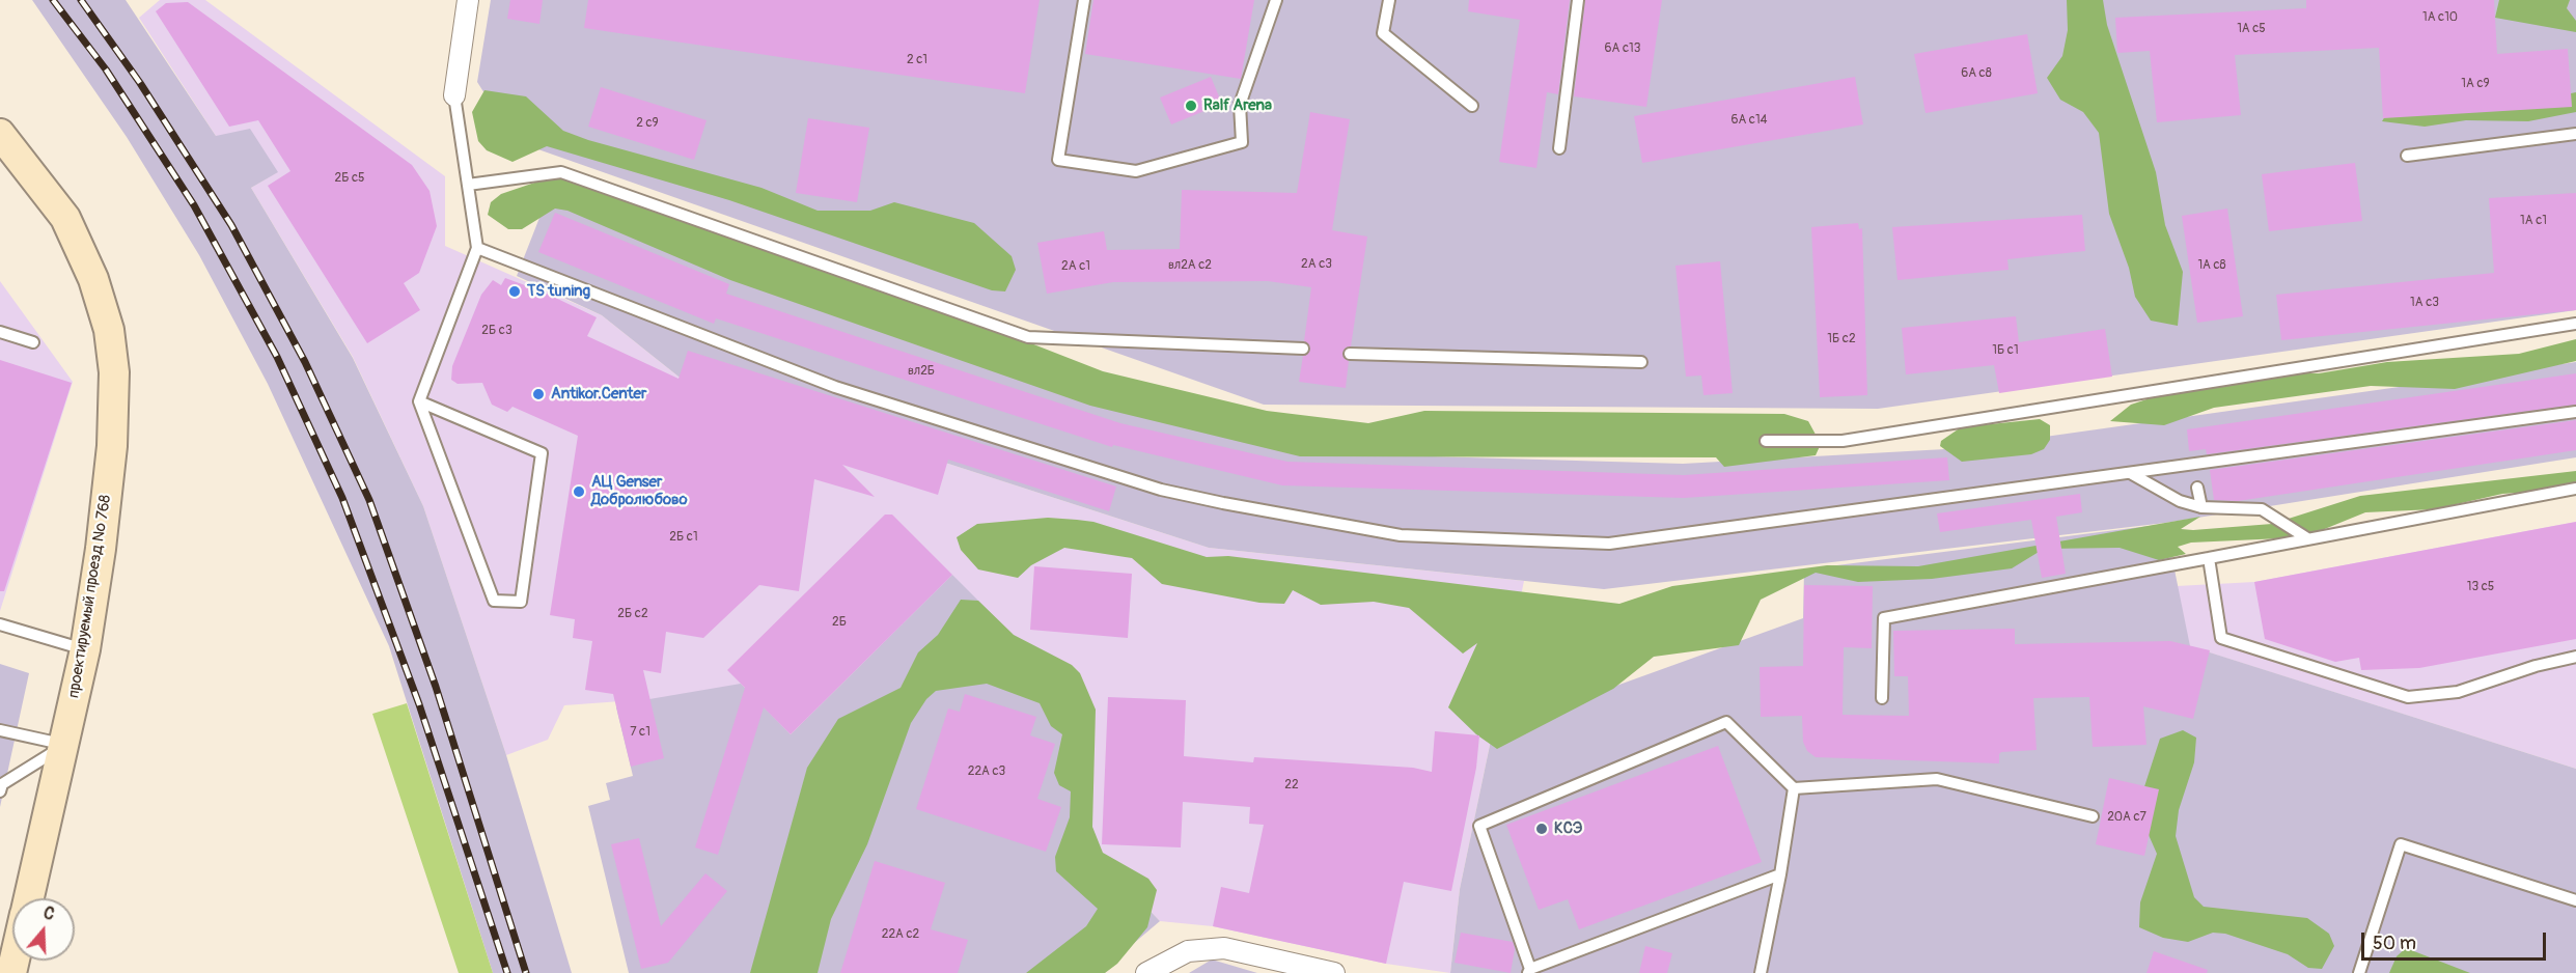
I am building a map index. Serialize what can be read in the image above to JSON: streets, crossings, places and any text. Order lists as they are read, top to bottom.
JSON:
{
  "streets": {
    "street": ["проектируемый проезд № 768"]
  },
  "places": [
    "Ralf Arena",
    "TS tuning",
    "Antikor.Center",
    "АЦ Genser Добролюбово",
    "КСЭ"
  ],
  "house_numbers": [
    "1А с10",
    "1А с5",
    "6А с13",
    "2 с1",
    "6А с8",
    "1А с9",
    "6А с14",
    "2 с9",
    "2Б с5",
    "1А с1",
    "2А с3",
    "вл2А с2",
    "1А с8",
    "2А с1",
    "1А с3",
    "2Б с3",
    "1Б с2",
    "1Б с1",
    "вл2Б",
    "2Б с1",
    "13 с5",
    "2Б с2",
    "2Б",
    "7 с1",
    "22А с3",
    "22",
    "20А с7",
    "22А с2"
  ],
  "scale_bar": "50 m",
  "north": "top"
}
